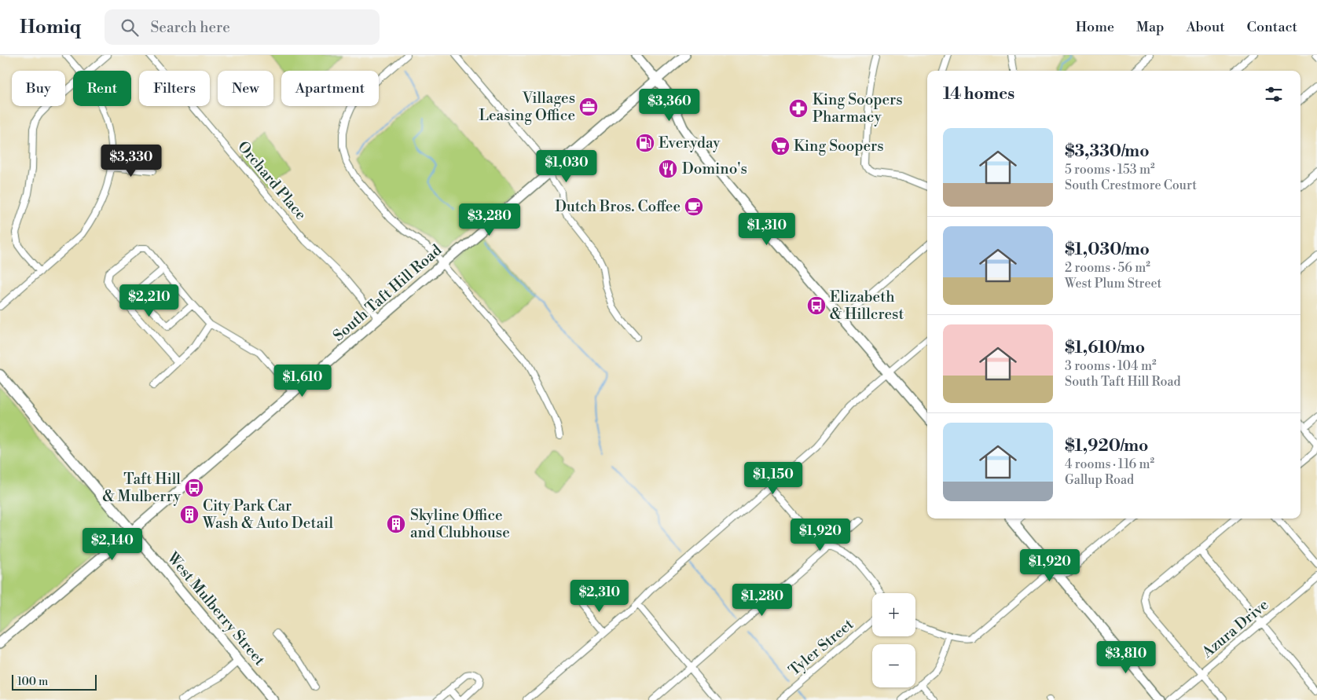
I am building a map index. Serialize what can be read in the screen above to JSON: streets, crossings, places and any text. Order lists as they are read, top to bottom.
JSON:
{
  "streets": {
    "main road": ["South Taft Hill Road", "West Mulberry Street"],
    "street": ["Orchard Place", "Azura Drive", "Tyler Street"]
  },
  "crossings": [
    ["Orchard Place", "South Taft Hill Road"],
    ["South Taft Hill Road", "West Mulberry Street"]
  ],
  "places": {
    "office": ["Villages Leasing Office"],
    "pharmacy": ["King Soopers Pharmacy"],
    "fuel station": ["Everyday"],
    "supermarket": ["King Soopers"],
    "restaurant": ["Domino's"],
    "cafe": ["Dutch Bros. Coffee"],
    "bus stop": ["Elizabeth & Hillcrest", "Taft Hill & Mulberry"],
    "building": ["City Park Car Wash & Auto Detail", "Skyline Office and Clubhouse"]
  },
  "scale_bar": "100 m",
  "page": {
    "header": "Homiq",
    "search": "Search here",
    "nav": [
      "Home",
      "Map",
      "About",
      "Contact"
    ],
    "chip": [
      "Buy",
      "Rent",
      "Filters",
      "New",
      "Apartment"
    ],
    "heading": "14 homes",
    "price": [
      "$3,360",
      "$3,330",
      "$1,030",
      "$3,280",
      "$1,310",
      "$2,210",
      "$1,610",
      "$1,150",
      "$1,920",
      "$2,140",
      "$1,920",
      "$2,310",
      "$1,280",
      "$3,810"
    ],
    "list": [
      {
        "name": "$3,330/mo",
        "note": "5 rooms · 153 m² · South Crestmore Court"
      },
      {
        "name": "$1,030/mo",
        "note": "2 rooms · 56 m² · West Plum Street"
      },
      {
        "name": "$1,610/mo",
        "note": "3 rooms · 104 m² · South Taft Hill Road"
      },
      {
        "name": "$1,920/mo",
        "note": "4 rooms · 116 m² · Gallup Road"
      }
    ],
    "map_buttons": ["+", "−"],
    "scale": "100 m"
  }
}
